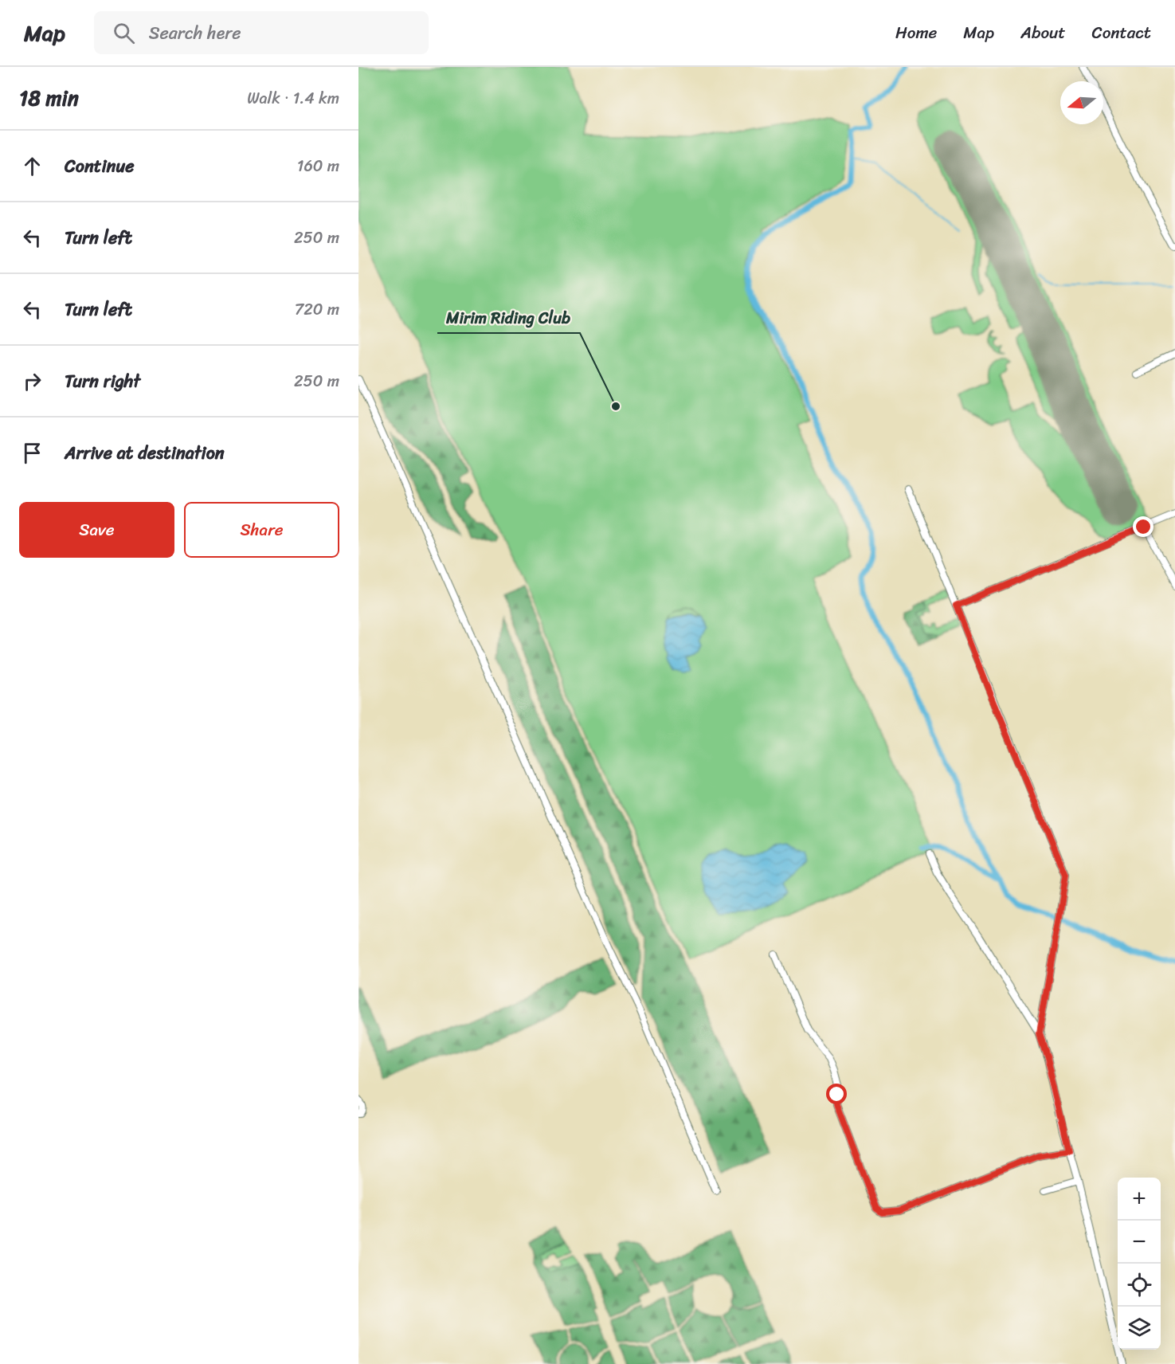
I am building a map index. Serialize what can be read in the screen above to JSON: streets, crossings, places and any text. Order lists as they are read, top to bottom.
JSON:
{
  "places": ["Mirim Riding Club"],
  "north": "left",
  "page": {
    "header": "Map",
    "search": "Search here",
    "nav": [
      "Home",
      "Map",
      "About",
      "Contact"
    ],
    "heading": ["18 min", "Walk · 1.4 km"],
    "list": [
      ["Continue", "160 m"],
      ["Turn left", "250 m"],
      ["Turn left", "720 m"],
      ["Turn right", "250 m"],
      "Arrive at destination"
    ],
    "buttons": ["Save", "Share"],
    "map_buttons": ["+", "−"]
  }
}
